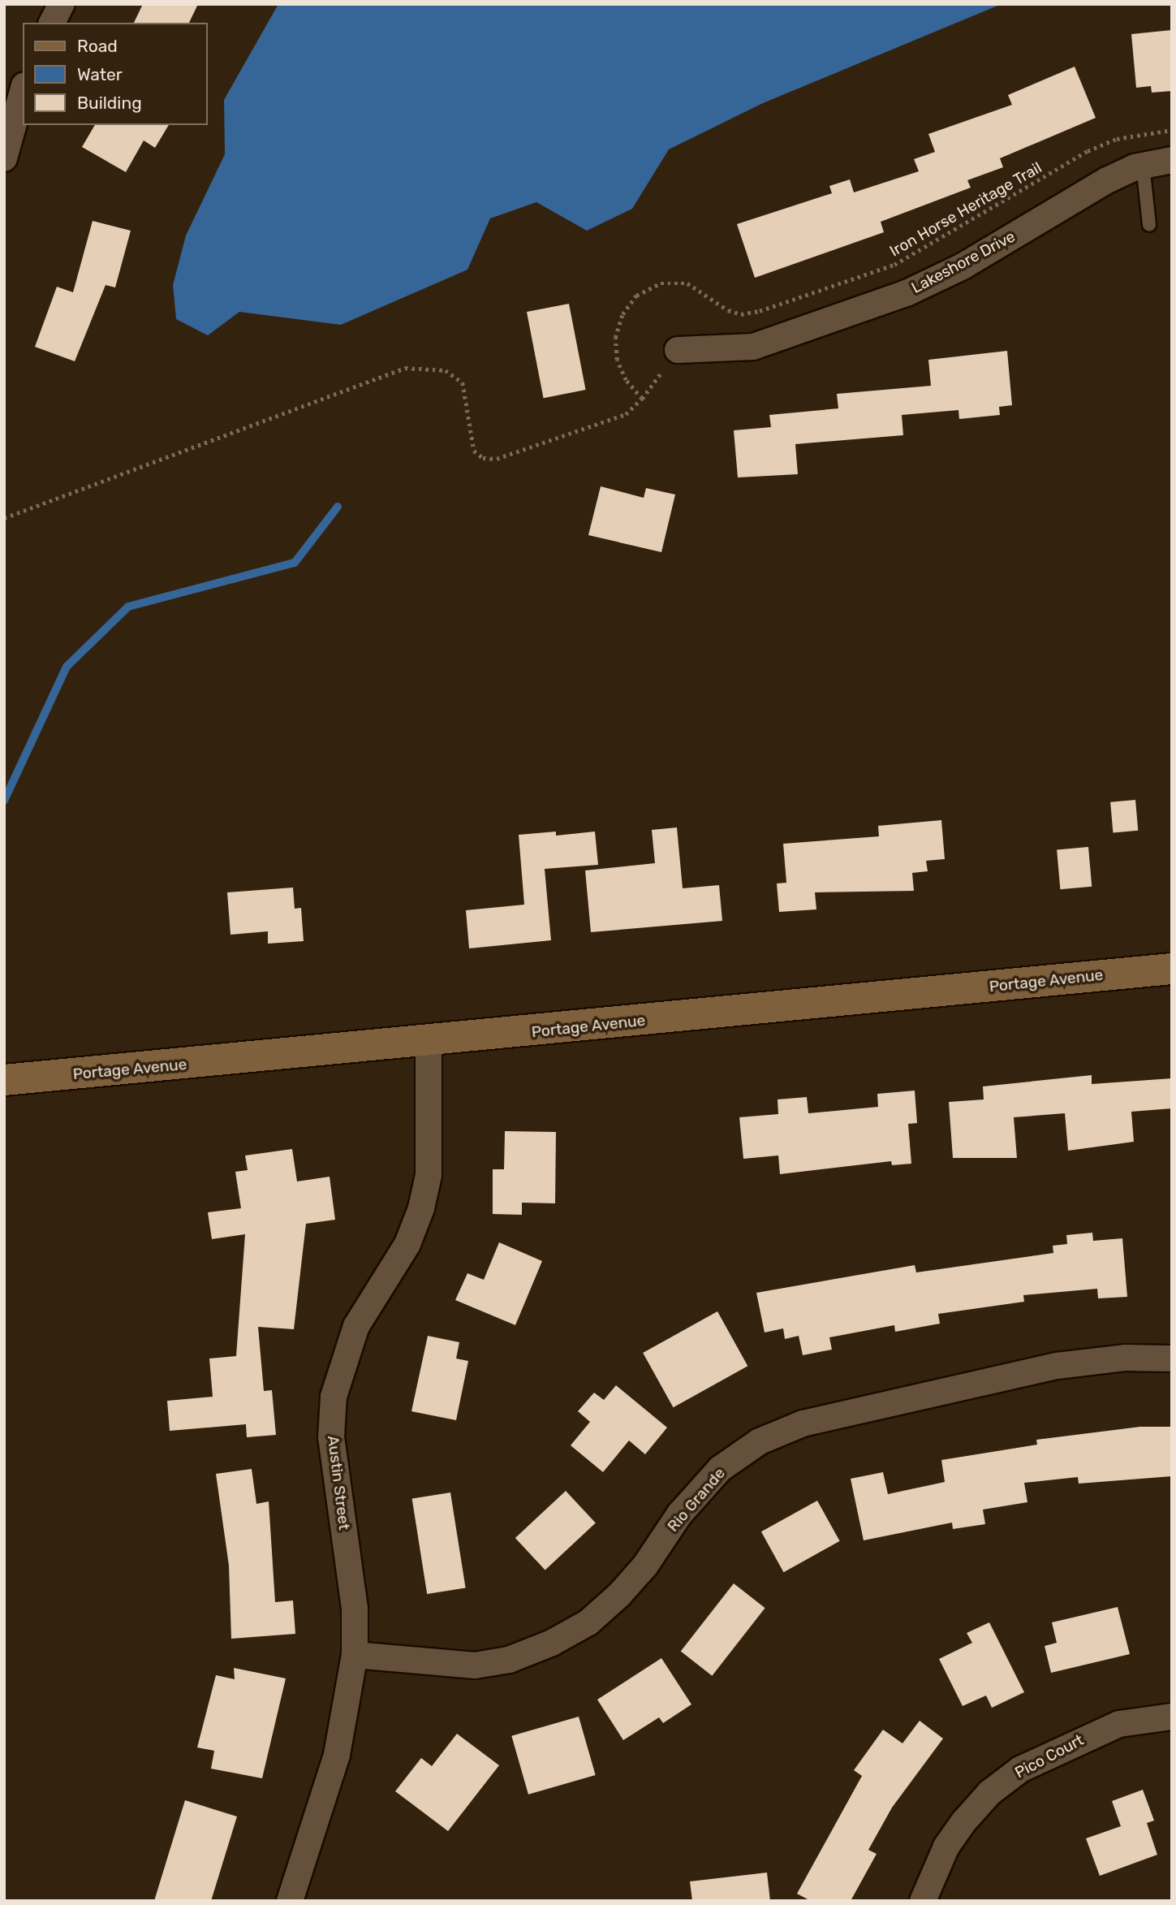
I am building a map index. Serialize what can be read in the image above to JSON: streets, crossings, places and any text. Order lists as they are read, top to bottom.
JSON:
{
  "streets": {
    "street": [
      "Lakeshore Drive",
      "Portage Avenue",
      "Austin Street",
      "Rio Grande",
      "Pico Court"
    ],
    "path": ["Iron Horse Heritage Trail"]
  },
  "crossings": [
    ["Portage Avenue", "Austin Street"],
    ["Austin Street", "Rio Grande"]
  ],
  "legend": ["Road", "Water", "Building"]
}
